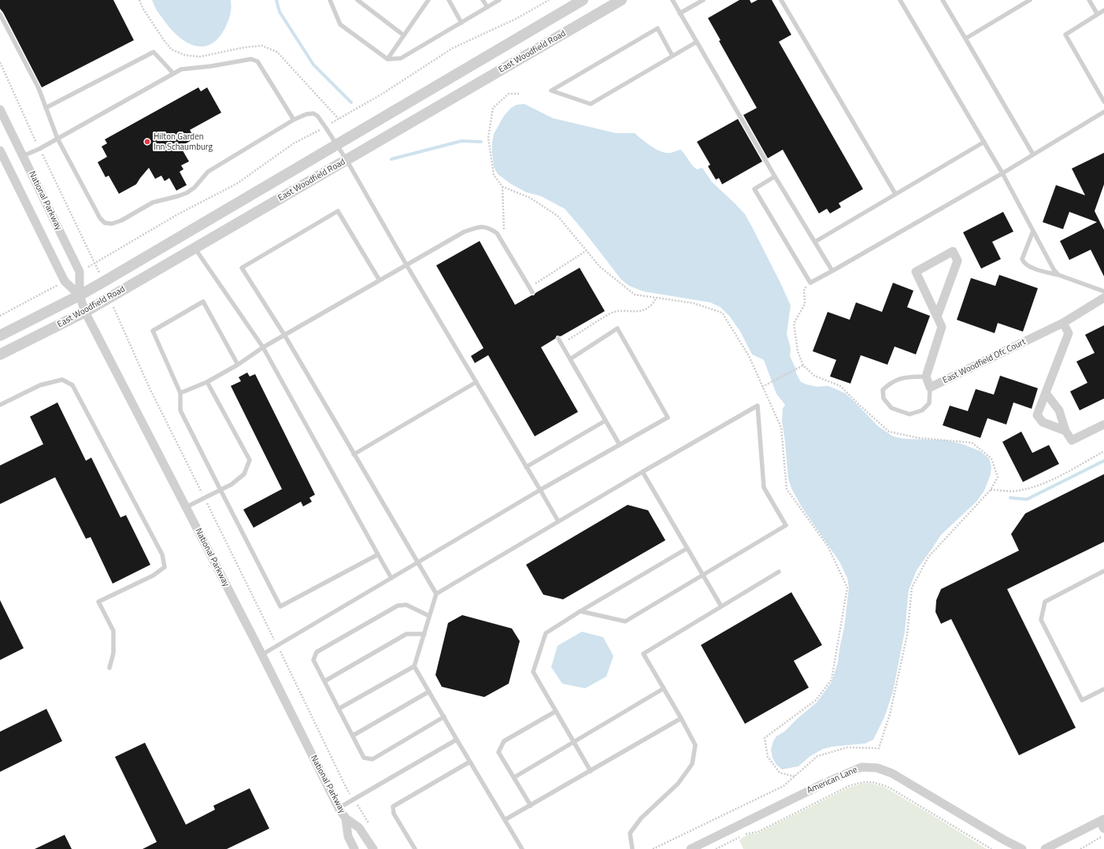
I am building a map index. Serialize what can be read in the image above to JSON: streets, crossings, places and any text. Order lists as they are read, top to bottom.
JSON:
{
  "streets": {
    "street": [
      "East Woodfield Road",
      "National Parkway",
      "East Woodfield Ofc Court",
      "American Lane"
    ]
  },
  "crossings": [
    ["East Woodfield Road", "National Parkway"]
  ],
  "places": ["Hilton Garden Inn Schaumburg"]
}
